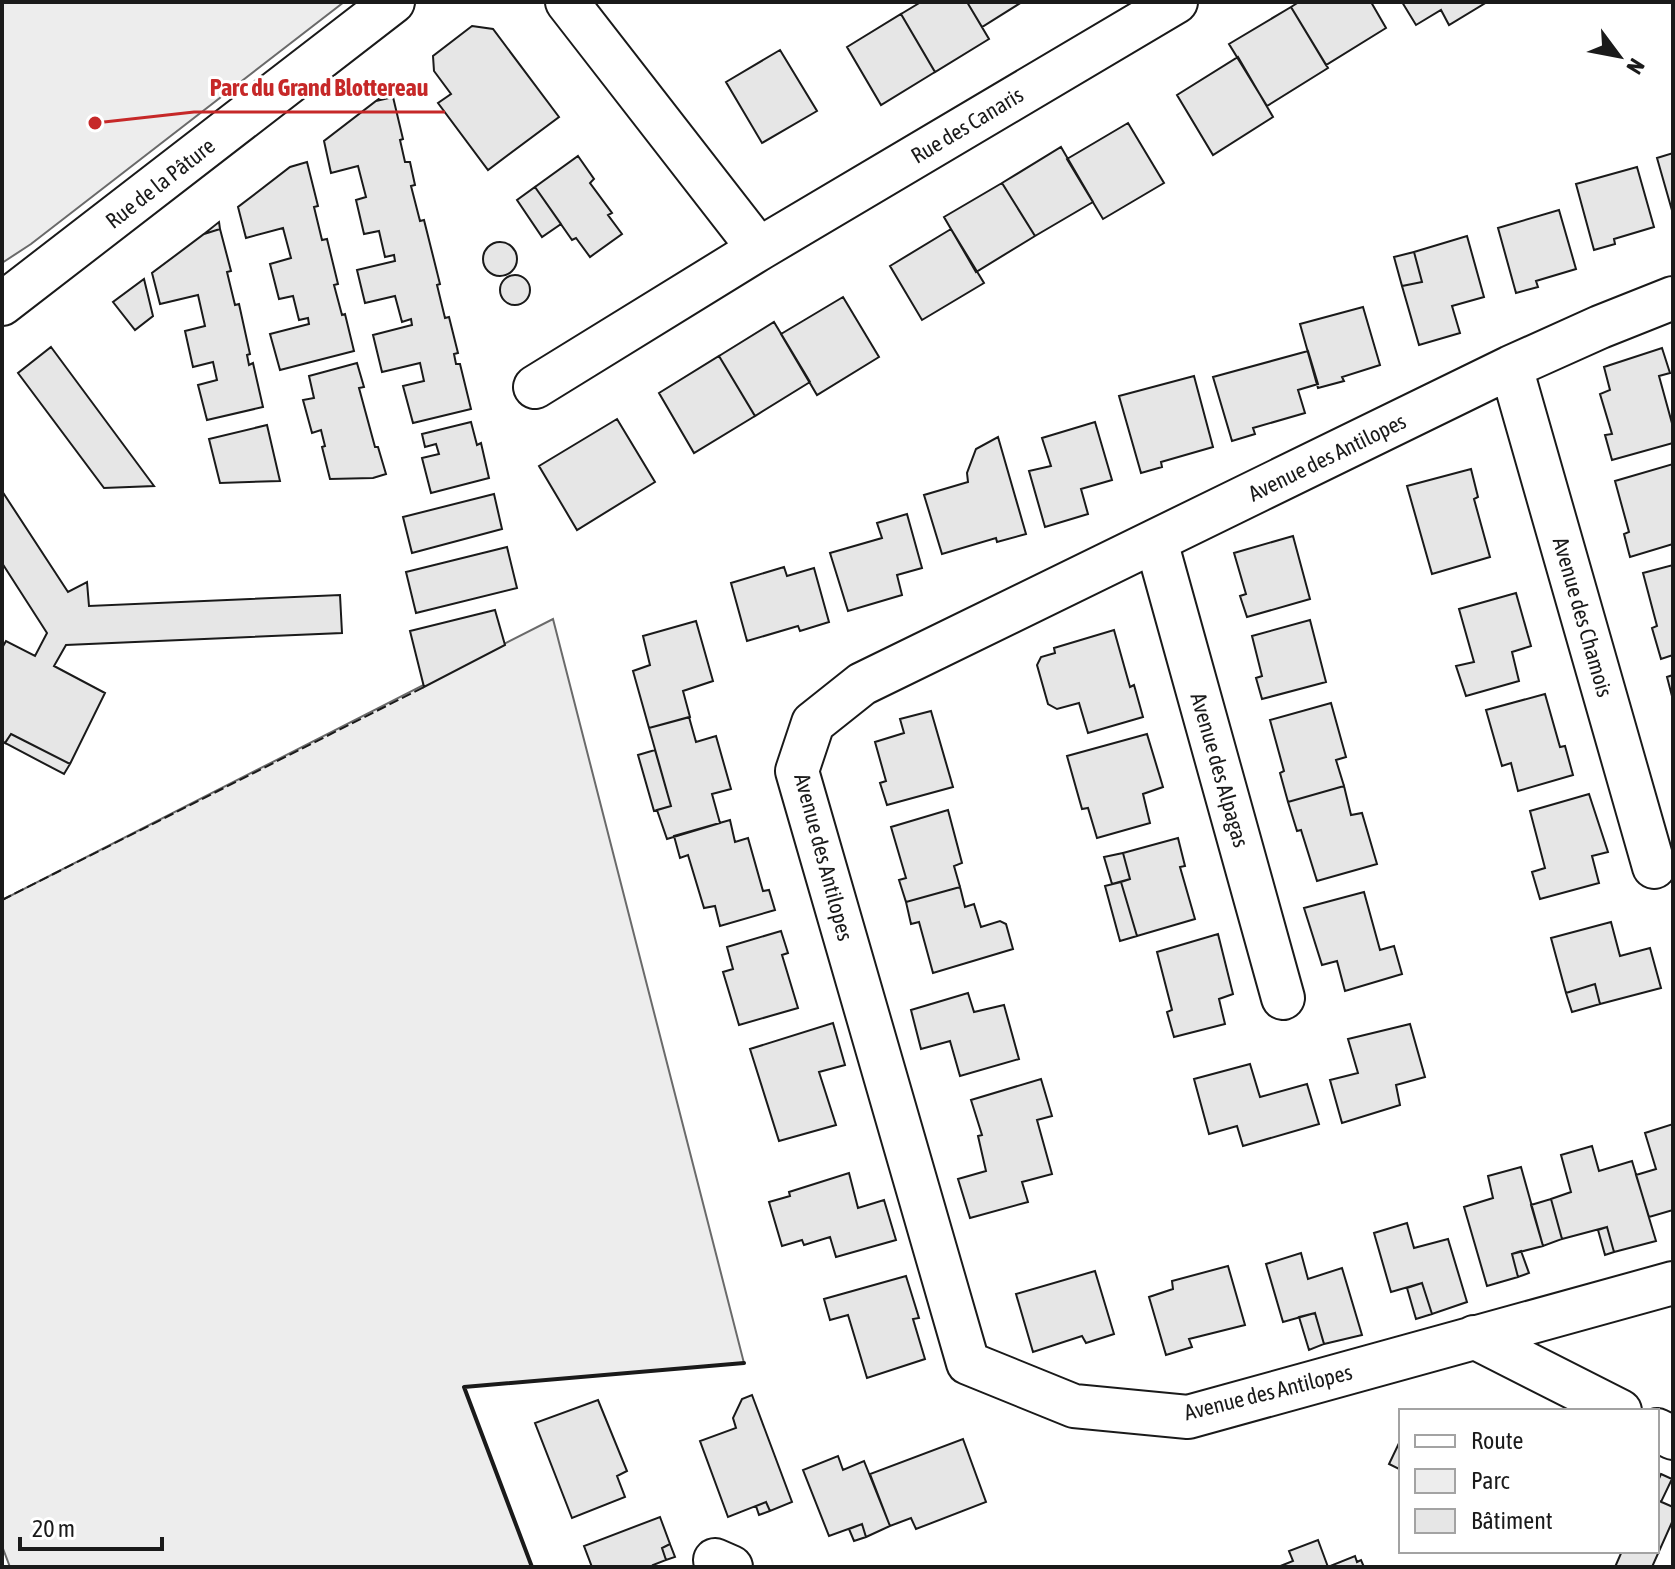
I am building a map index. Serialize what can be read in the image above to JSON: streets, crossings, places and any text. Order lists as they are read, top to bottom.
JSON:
{
  "streets": {
    "street": [
      "Rue des Canaris",
      "Rue de la Pâture",
      "Avenue des Antilopes",
      "Avenue des Chamois",
      "Avenue des Alpagas"
    ]
  },
  "crossings": [
    ["Avenue des Antilopes", "Avenue des Chamois"],
    ["Avenue des Antilopes", "Avenue des Alpagas"]
  ],
  "places": ["Parc du Grand Blottereau"],
  "legend": ["Route", "Parc", "Bâtiment"],
  "scale_bar": "20 m",
  "north": "bottom right"
}
